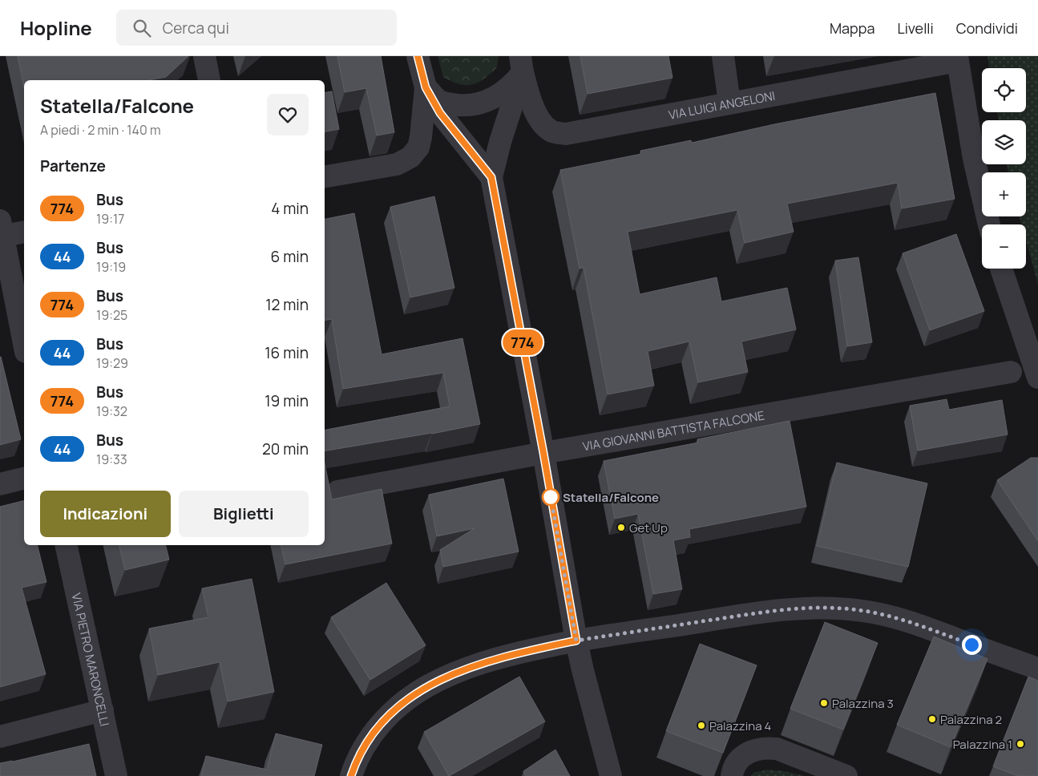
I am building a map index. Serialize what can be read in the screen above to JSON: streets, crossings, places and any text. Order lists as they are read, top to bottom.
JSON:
{
  "streets": {
    "street": ["VIA LUIGI ANGELONI", "VIA GIOVANNI BATTISTA FALCONE", "VIA PIETRO MARONCELLI"]
  },
  "places": [
    "Statella/Falcone",
    "Get Up",
    "Palazzina 3",
    "Palazzina 2",
    "Palazzina 4",
    "Palazzina 1"
  ],
  "lines": ["bus line 774"],
  "page": {
    "header": "Hopline",
    "search": "Cerca qui",
    "nav": ["Mappa", "Livelli", "Condividi"],
    "on_map": "774",
    "map_buttons": ["+", "−"],
    "heading": [
      ["Statella/Falcone", "A piedi · 2 min · 140 m"],
      "Partenze"
    ],
    "list": [
      {
        "mark": "774",
        "name": "Bus",
        "note": "19:17",
        "value": "4 min"
      },
      {
        "mark": "44",
        "name": "Bus",
        "note": "19:19",
        "value": "6 min"
      },
      {
        "mark": "774",
        "name": "Bus",
        "note": "19:25",
        "value": "12 min"
      },
      {
        "mark": "44",
        "name": "Bus",
        "note": "19:29",
        "value": "16 min"
      },
      {
        "mark": "774",
        "name": "Bus",
        "note": "19:32",
        "value": "19 min"
      },
      {
        "mark": "44",
        "name": "Bus",
        "note": "19:33",
        "value": "20 min"
      }
    ],
    "buttons": ["Indicazioni", "Biglietti"]
  }
}
